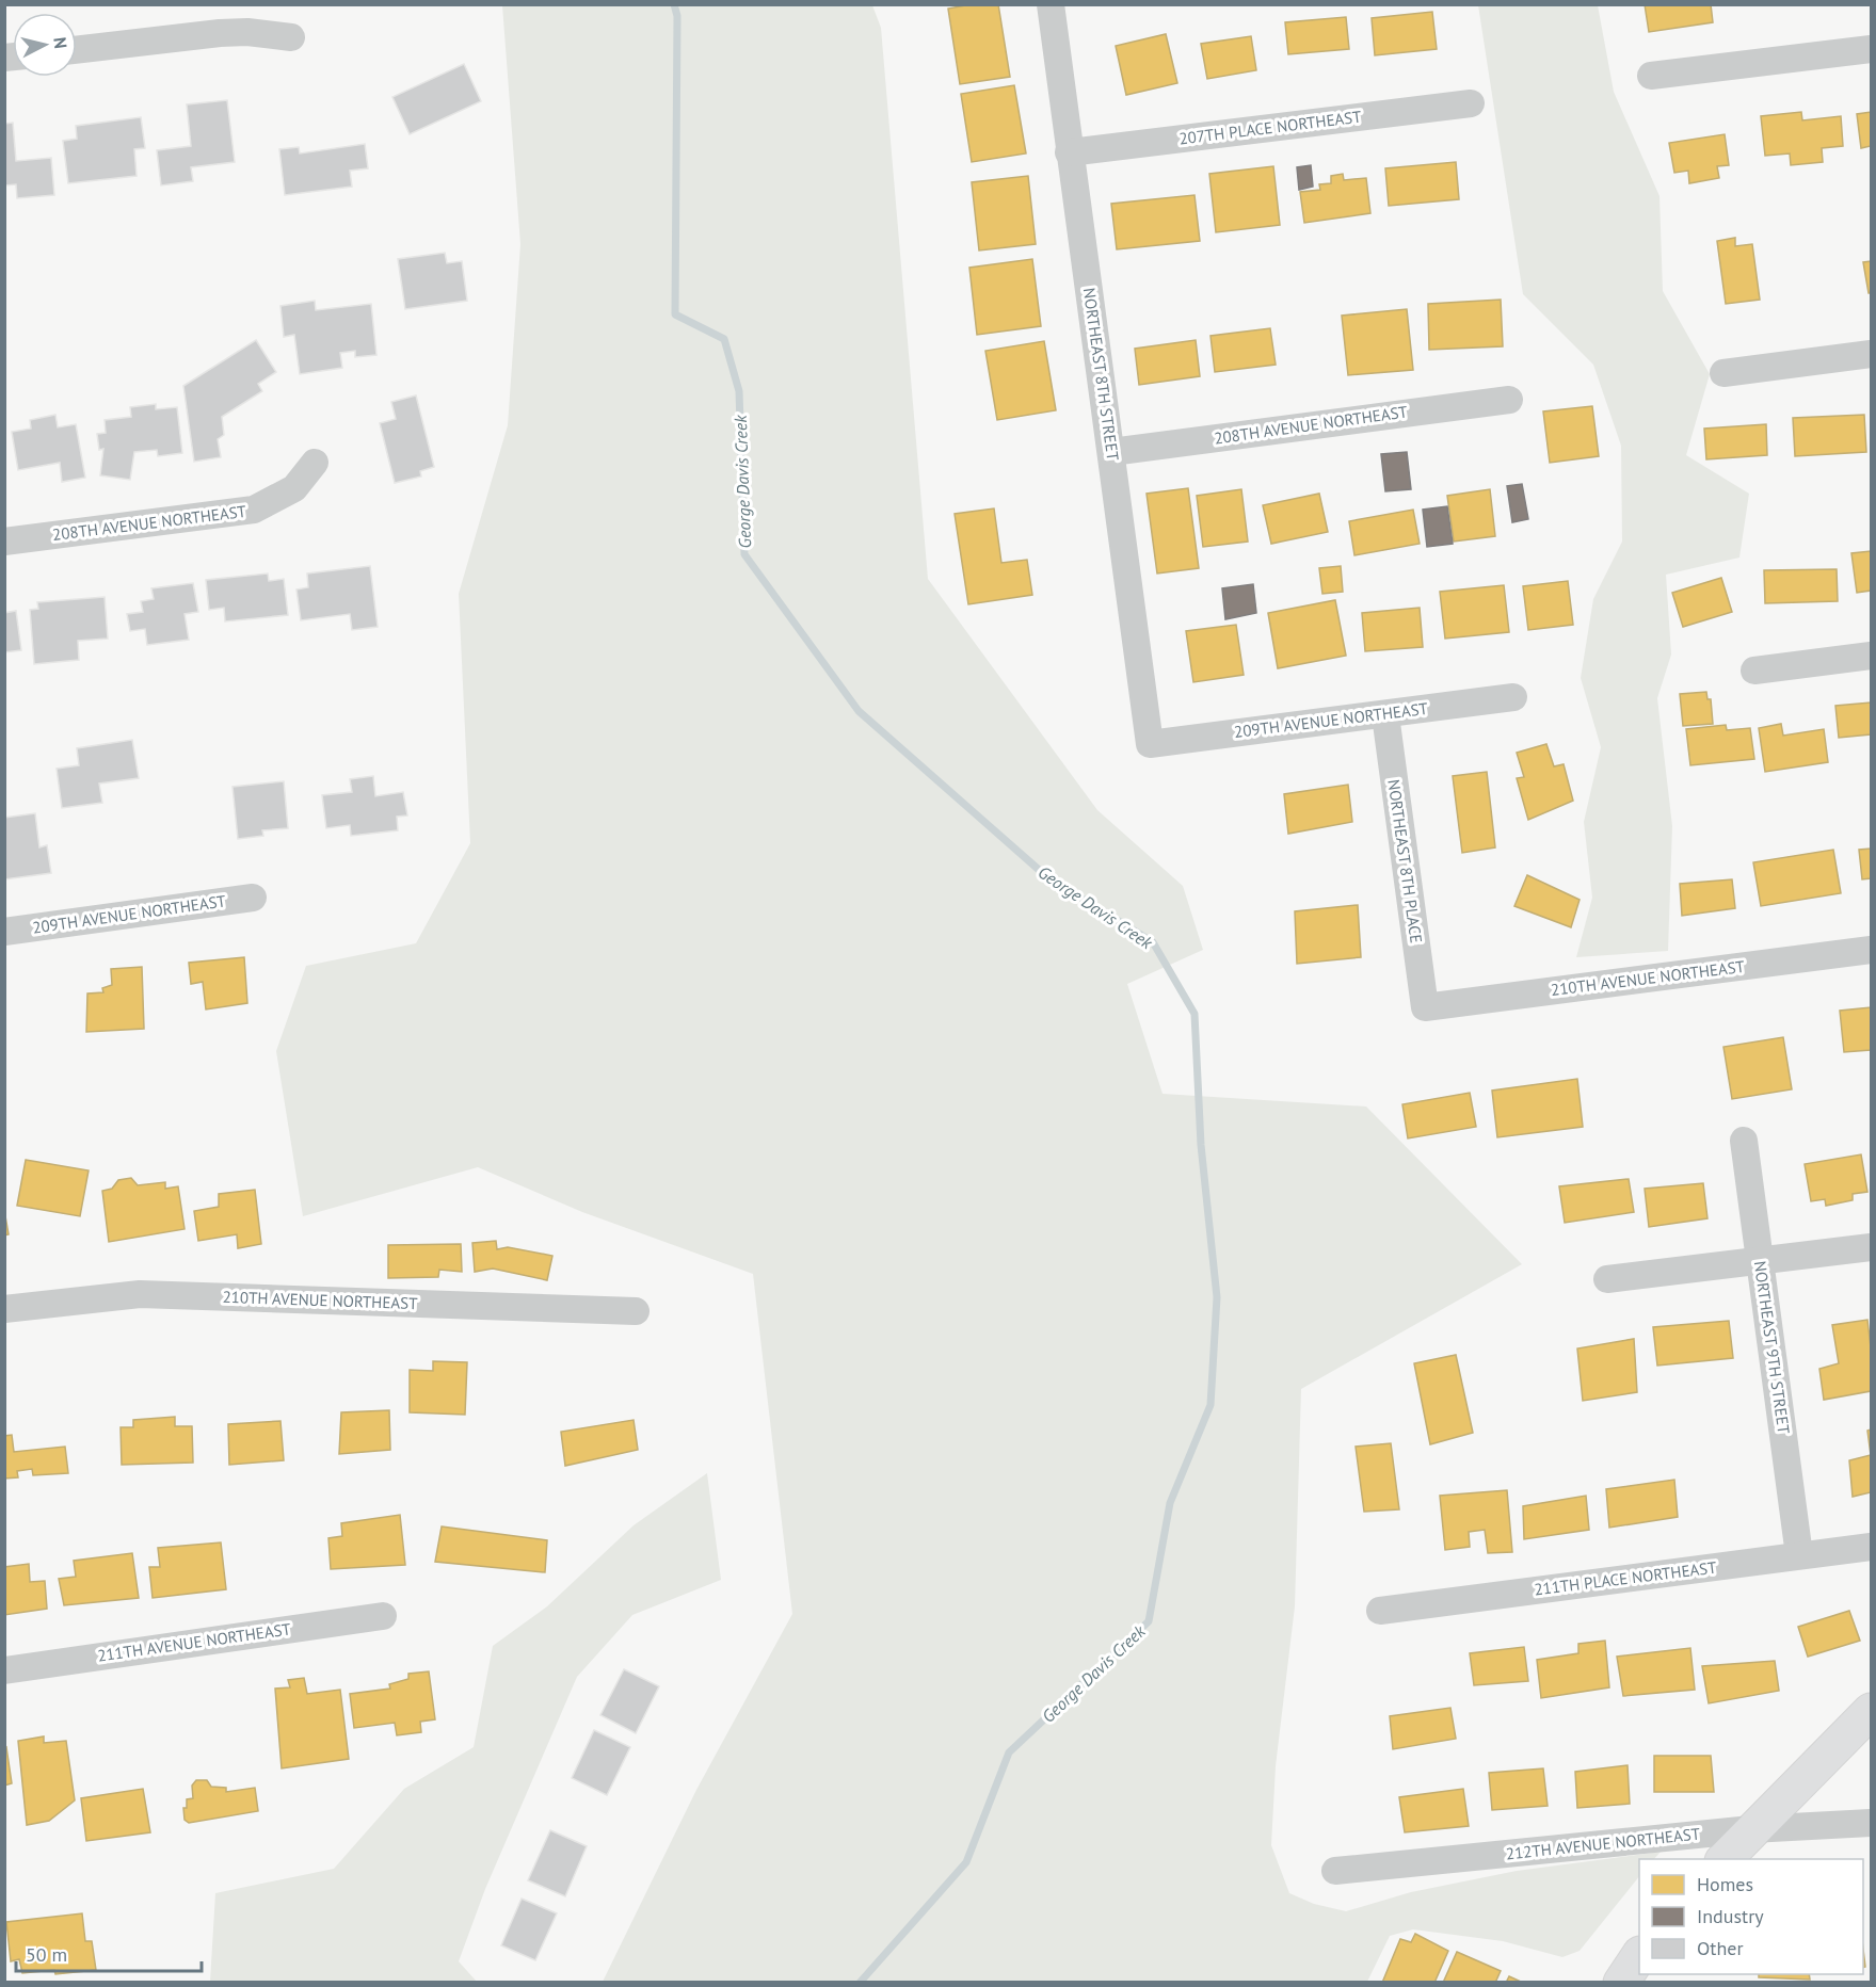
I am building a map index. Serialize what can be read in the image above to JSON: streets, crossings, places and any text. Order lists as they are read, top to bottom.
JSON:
{
  "streets": {
    "street": [
      "207TH PLACE NORTHEAST",
      "NORTHEAST 8TH STREET",
      "208TH AVENUE NORTHEAST",
      "209TH AVENUE NORTHEAST",
      "NORTHEAST 8TH PLACE",
      "210TH AVENUE NORTHEAST",
      "NORTHEAST 9TH STREET",
      "211TH PLACE NORTHEAST",
      "211TH AVENUE NORTHEAST",
      "212TH AVENUE NORTHEAST"
    ]
  },
  "crossings": [
    ["207TH PLACE NORTHEAST", "NORTHEAST 8TH STREET"],
    ["NORTHEAST 8TH STREET", "208TH AVENUE NORTHEAST"],
    ["NORTHEAST 8TH STREET", "209TH AVENUE NORTHEAST"],
    ["209TH AVENUE NORTHEAST", "NORTHEAST 8TH PLACE"],
    ["NORTHEAST 8TH PLACE", "210TH AVENUE NORTHEAST"],
    ["NORTHEAST 9TH STREET", "211TH PLACE NORTHEAST"]
  ],
  "water": ["George Davis Creek"],
  "legend": ["Homes", "Industry", "Other"],
  "scale_bar": "50 m",
  "north": "right"
}
